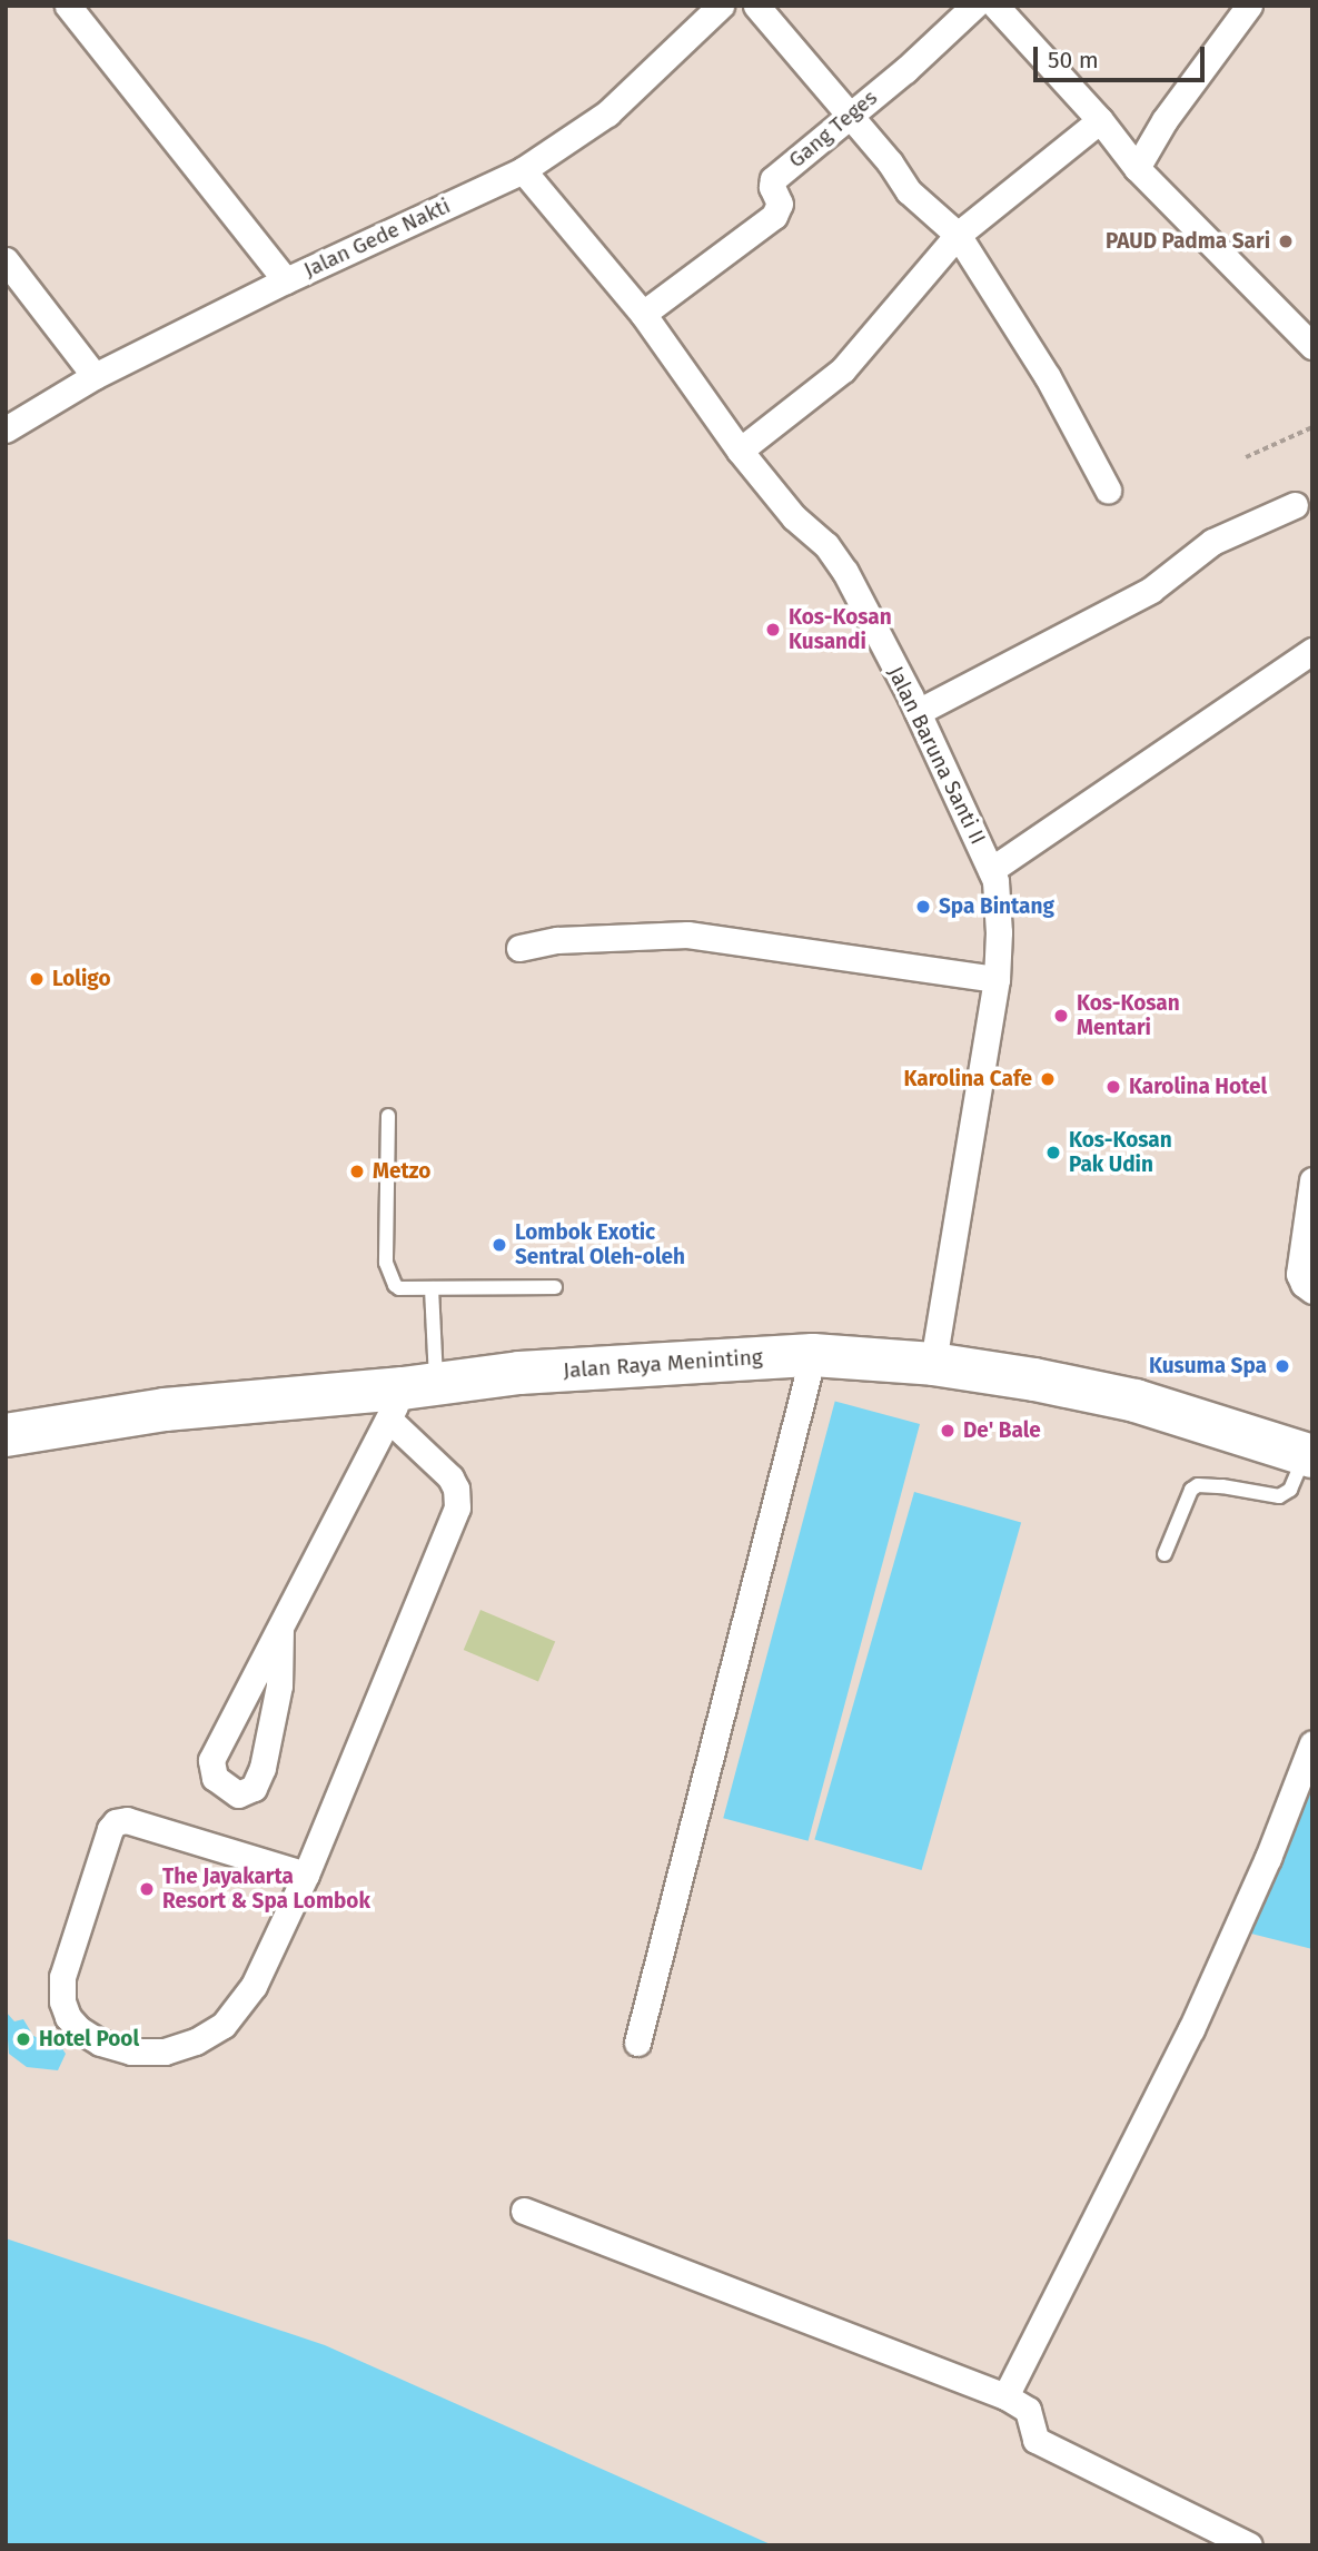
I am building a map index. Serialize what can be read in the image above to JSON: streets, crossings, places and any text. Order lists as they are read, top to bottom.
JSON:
{
  "streets": {
    "highway": ["Jalan Raya Meninting"],
    "street": ["Gang Teges", "Jalan Gede Nakti", "Jalan Baruna Santi II"]
  },
  "crossings": [
    ["Gang Teges", "Jalan Baruna Santi II"],
    ["Jalan Gede Nakti", "Jalan Baruna Santi II"],
    ["Jalan Baruna Santi II", "Jalan Raya Meninting"]
  ],
  "places": [
    "PAUD Padma Sari",
    "Kos-Kosan Kusandi",
    "Spa Bintang",
    "Loligo",
    "Kos-Kosan Mentari",
    "Karolina Cafe",
    "Karolina Hotel",
    "Kos-Kosan Pak Udin",
    "Metzo",
    "Lombok Exotic Sentral Oleh-oleh",
    "Kusuma Spa",
    "De' Bale",
    "The Jayakarta Resort & Spa Lombok",
    "Hotel Pool"
  ],
  "scale_bar": "50 m"
}
